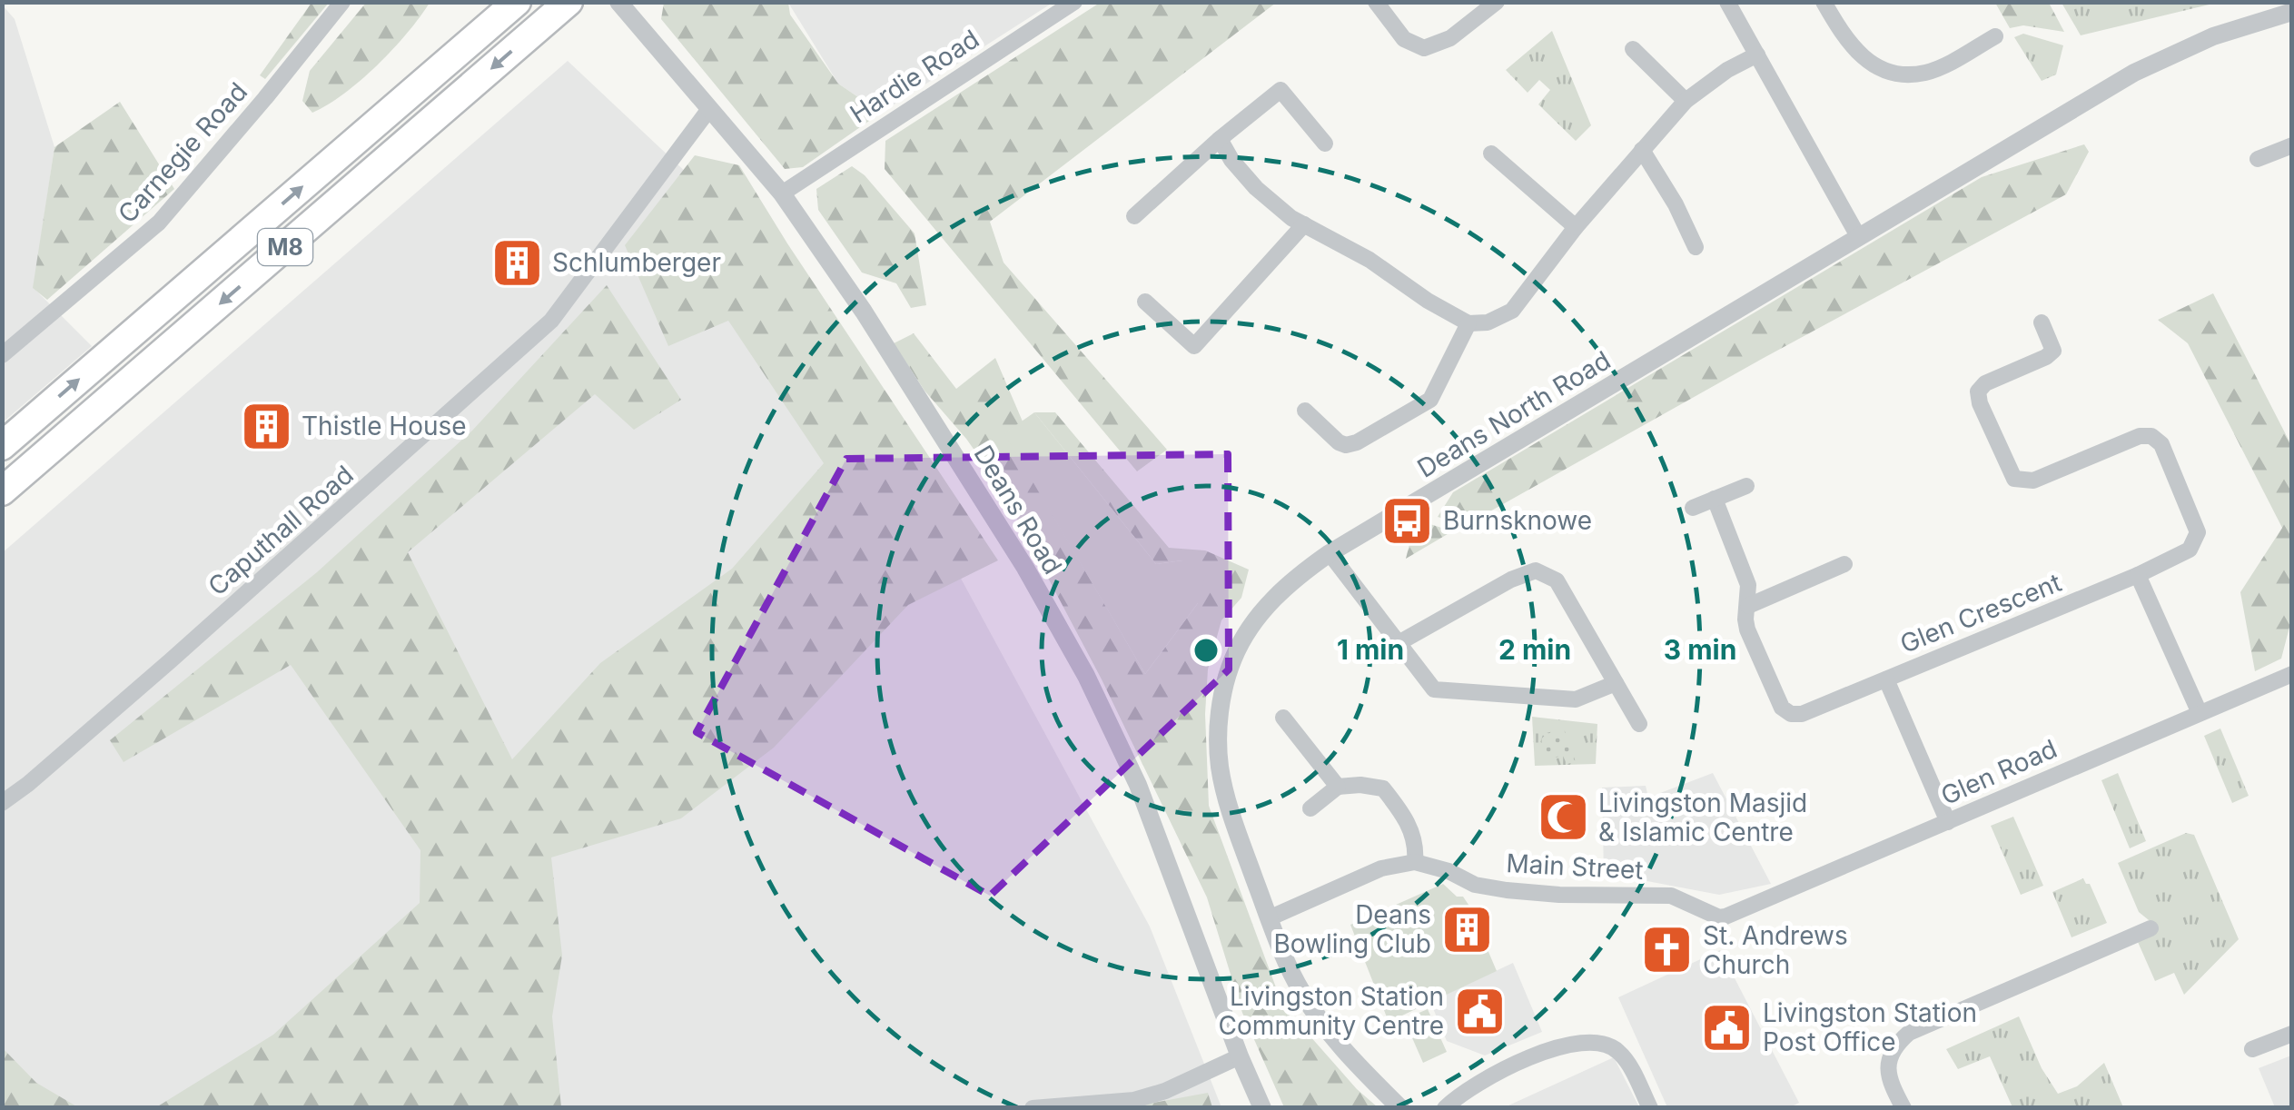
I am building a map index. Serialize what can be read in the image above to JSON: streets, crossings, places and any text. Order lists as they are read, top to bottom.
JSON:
{
  "streets": {
    "highway": ["M8"],
    "street": [
      "Hardie Road",
      "Carnegie Road",
      "Deans North Road",
      "Deans Road",
      "Caputhall Road",
      "Glen Crescent",
      "Glen Road",
      "Main Street"
    ]
  },
  "crossings": [
    ["Hardie Road", "Deans Road"],
    ["Deans Road", "Caputhall Road"],
    ["Glen Crescent", "Glen Road"],
    ["Glen Road", "Main Street"]
  ],
  "places": {
    "building": ["Schlumberger", "Thistle House", "Deans Bowling Club"],
    "bus stop": ["Burnsknowe"],
    "mosque": ["Livingston Masjid & Islamic Centre"],
    "church": ["St. Andrews Church"],
    "public building": ["Livingston Station Community Centre", "Livingston Station Post Office"]
  },
  "rings": ["1 min", "2 min", "3 min"]
}
